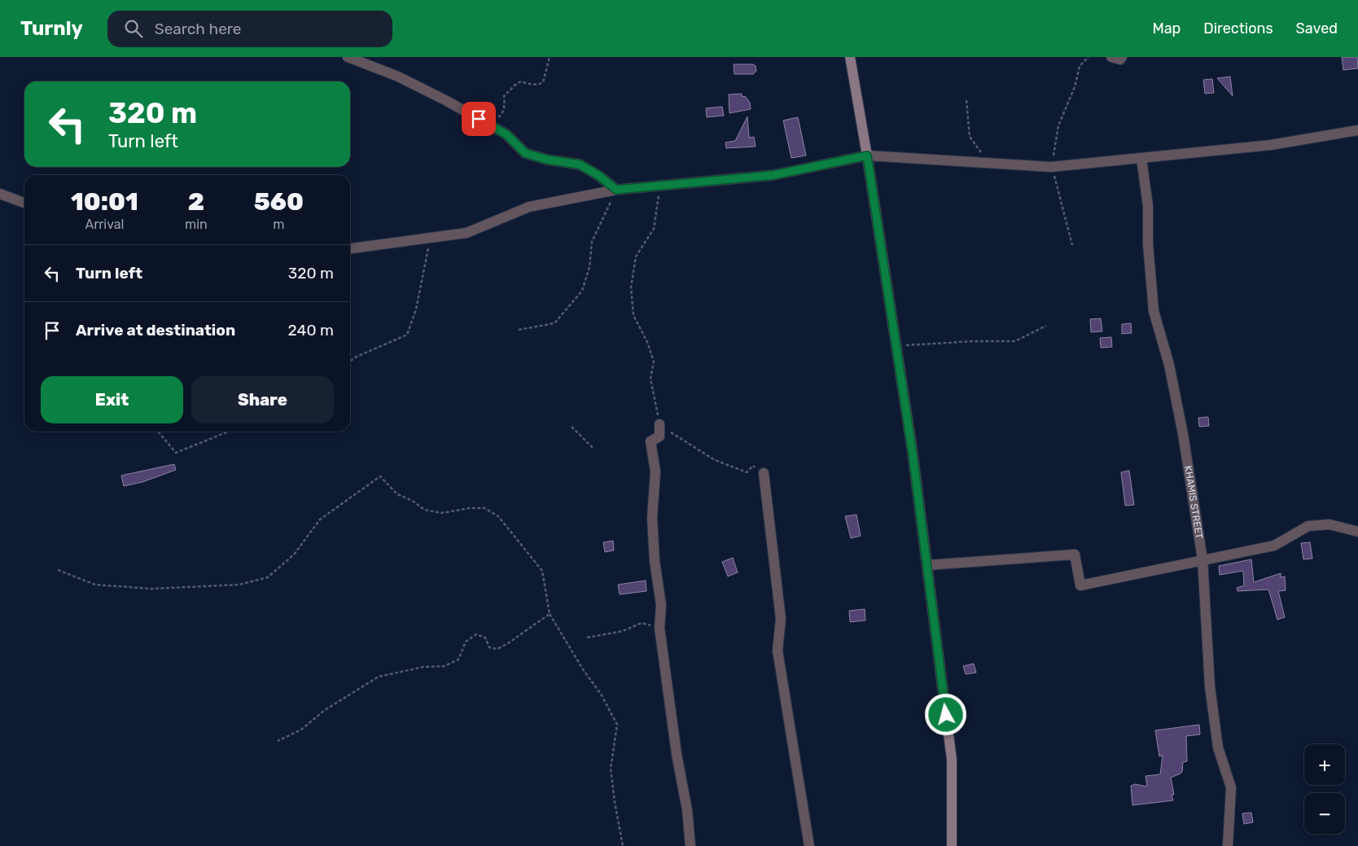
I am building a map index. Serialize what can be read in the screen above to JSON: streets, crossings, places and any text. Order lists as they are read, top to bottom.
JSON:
{
  "streets": {
    "street": ["KHAMIS STREET"]
  },
  "page": {
    "header": "Turnly",
    "search": "Search here",
    "nav": ["Map", "Directions", "Saved"],
    "turn": ["320 m", "Turn left"],
    "eta": [
      "10:01",
      "Arrival",
      "2",
      "min",
      "560",
      "m"
    ],
    "list": [
      {
        "name": "Turn left",
        "value": "320 m"
      },
      {
        "name": "Arrive at destination",
        "value": "240 m"
      }
    ],
    "buttons": ["Exit", "Share"],
    "map_buttons": ["+", "−"]
  }
}
